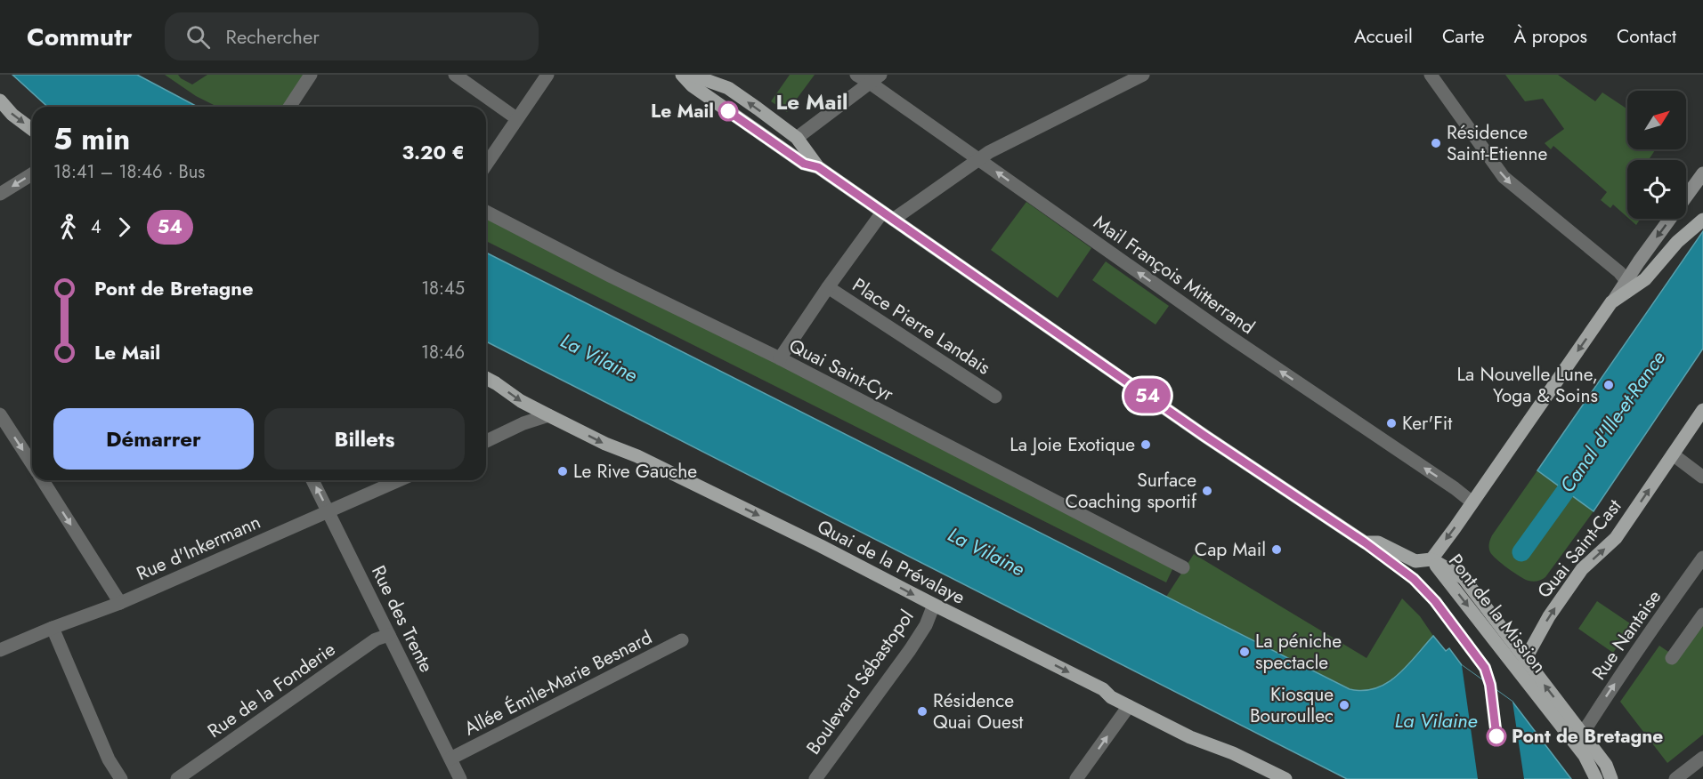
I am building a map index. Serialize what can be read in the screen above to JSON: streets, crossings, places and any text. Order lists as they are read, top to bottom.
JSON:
{
  "streets": {
    "main road": ["Quai Saint-Cast", "Quai de la Prévalaye", "Pont de la Mission"],
    "street": [
      "Mail François Mitterrand",
      "Place Pierre Landais",
      "Quai Saint-Cyr",
      "Rue d'Inkermann",
      "Rue des Trente",
      "Rue Nantaise",
      "Boulevard Sébastopol",
      "Allée Émile-Marie Besnard",
      "Rue de la Fonderie"
    ]
  },
  "crossings": [
    ["Rue d'Inkermann", "Rue des Trente"],
    ["Quai Saint-Cast", "Pont de la Mission"],
    ["Quai de la Prévalaye", "Boulevard Sébastopol"],
    ["Pont de la Mission", "Rue Nantaise"],
    ["Rue des Trente", "Allée Émile-Marie Besnard"],
    ["Rue des Trente", "Rue de la Fonderie"]
  ],
  "one_way": ["Mail François Mitterrand", "Quai Saint-Cast", "Quai de la Prévalaye"],
  "districts": ["Le Mail"],
  "water": ["La Vilaine", "Canal d'Ille-et-Rance"],
  "places": [
    "Le Mail",
    "Résidence Saint-Etienne",
    "La Nouvelle Lune, Yoga & Soins",
    "Ker'Fit",
    "La Joie Exotique",
    "Le Rive Gauche",
    "Surface Coaching sportif",
    "Cap Mail",
    "La péniche spectacle",
    "Kiosque Bouroullec",
    "Résidence Quai Ouest",
    "Pont de Bretagne"
  ],
  "lines": ["bus line 54"],
  "north": "top right",
  "page": {
    "header": "Commutr",
    "search": "Rechercher",
    "nav": [
      "Accueil",
      "Carte",
      "À propos",
      "Contact"
    ],
    "on_map": "54",
    "heading": ["5 min", "18:41 – 18:46 · Bus", "3.20 €"],
    "legs": ["4", "54"],
    "list": [
      {
        "name": "Pont de Bretagne",
        "value": "18:45"
      },
      {
        "name": "Le Mail",
        "value": "18:46"
      }
    ],
    "buttons": ["Démarrer", "Billets"]
  }
}
